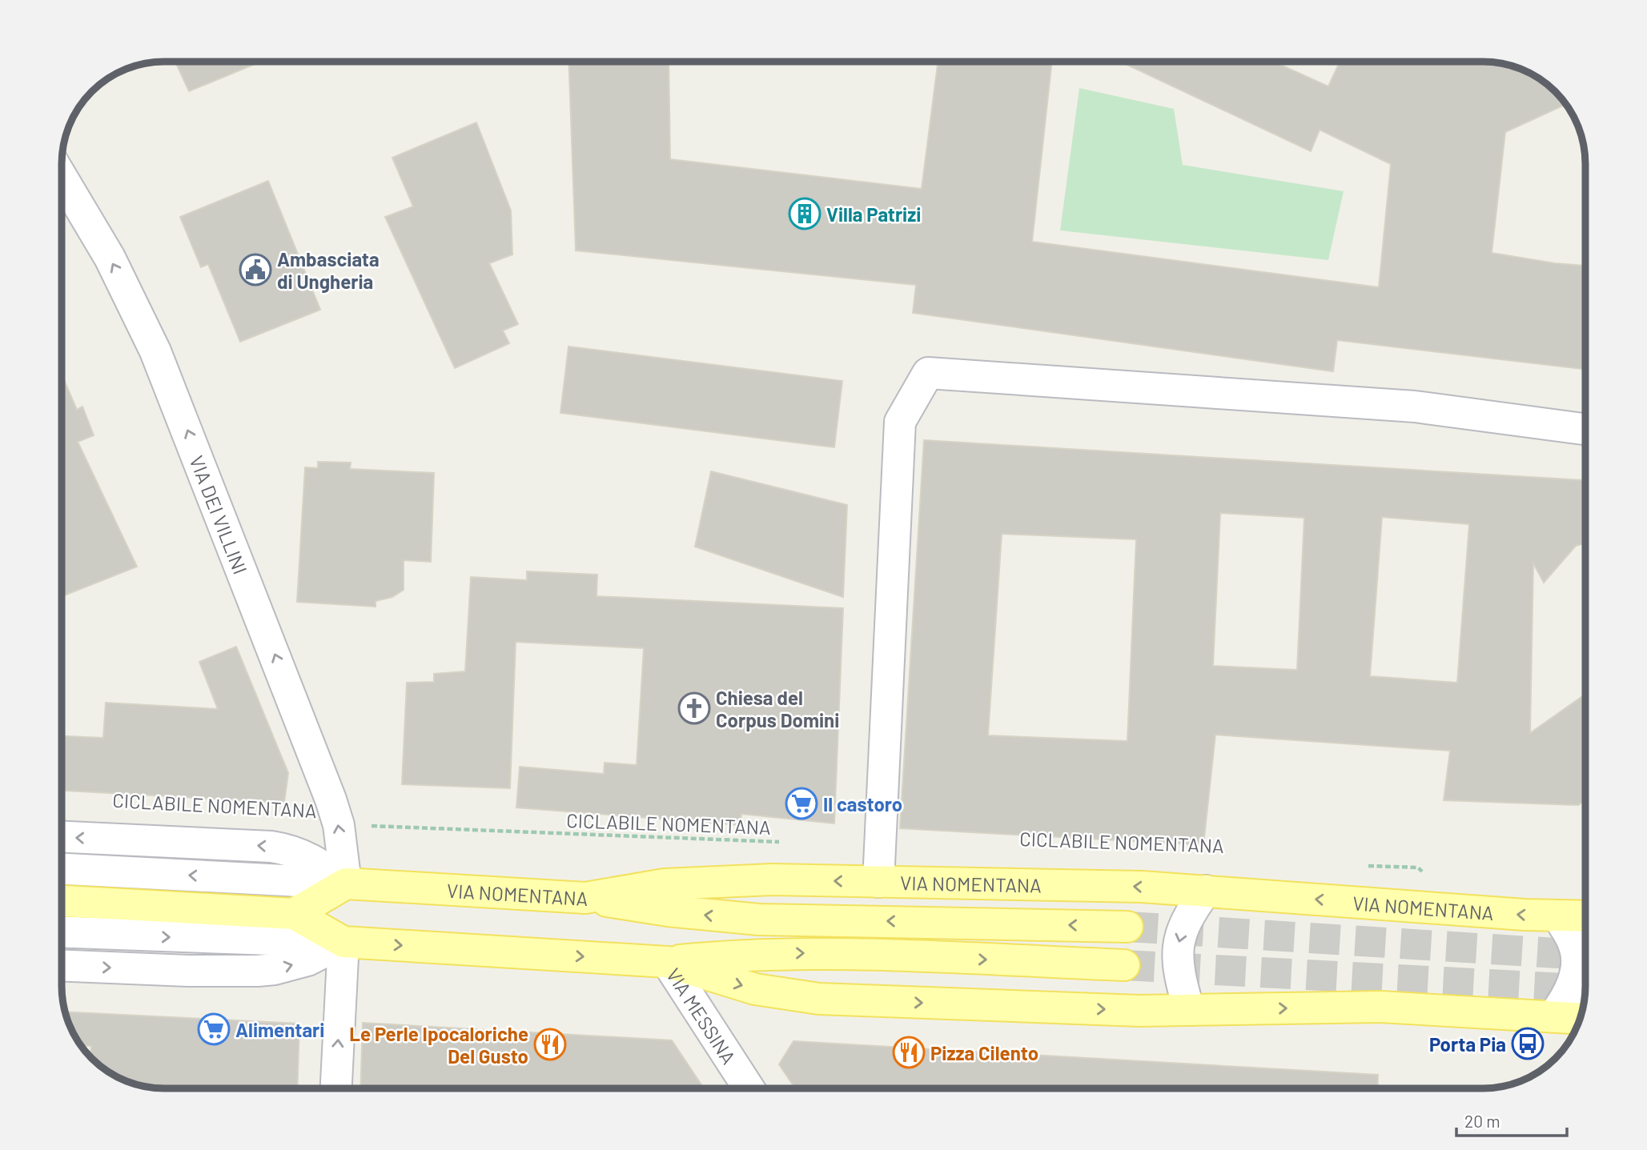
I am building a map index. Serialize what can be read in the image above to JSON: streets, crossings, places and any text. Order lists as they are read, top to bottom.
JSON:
{
  "streets": {
    "main road": ["VIA NOMENTANA"],
    "street": ["VIA DEI VILLINI", "VIA MESSINA"],
    "path": ["CICLABILE NOMENTANA"]
  },
  "crossings": [
    ["VIA DEI VILLINI", "CICLABILE NOMENTANA"],
    ["VIA DEI VILLINI", "VIA NOMENTANA"]
  ],
  "one_way": ["VIA DEI VILLINI"],
  "places": {
    "building": ["Villa Patrizi"],
    "public building": ["Ambasciata di Ungheria"],
    "church": ["Chiesa del Corpus Domini"],
    "supermarket": ["Il castoro", "Alimentari"],
    "bus stop": ["Porta Pia"],
    "restaurant": ["Le Perle Ipocaloriche Del Gusto", "Pizza Cilento"]
  },
  "scale_bar": "20 m"
}
